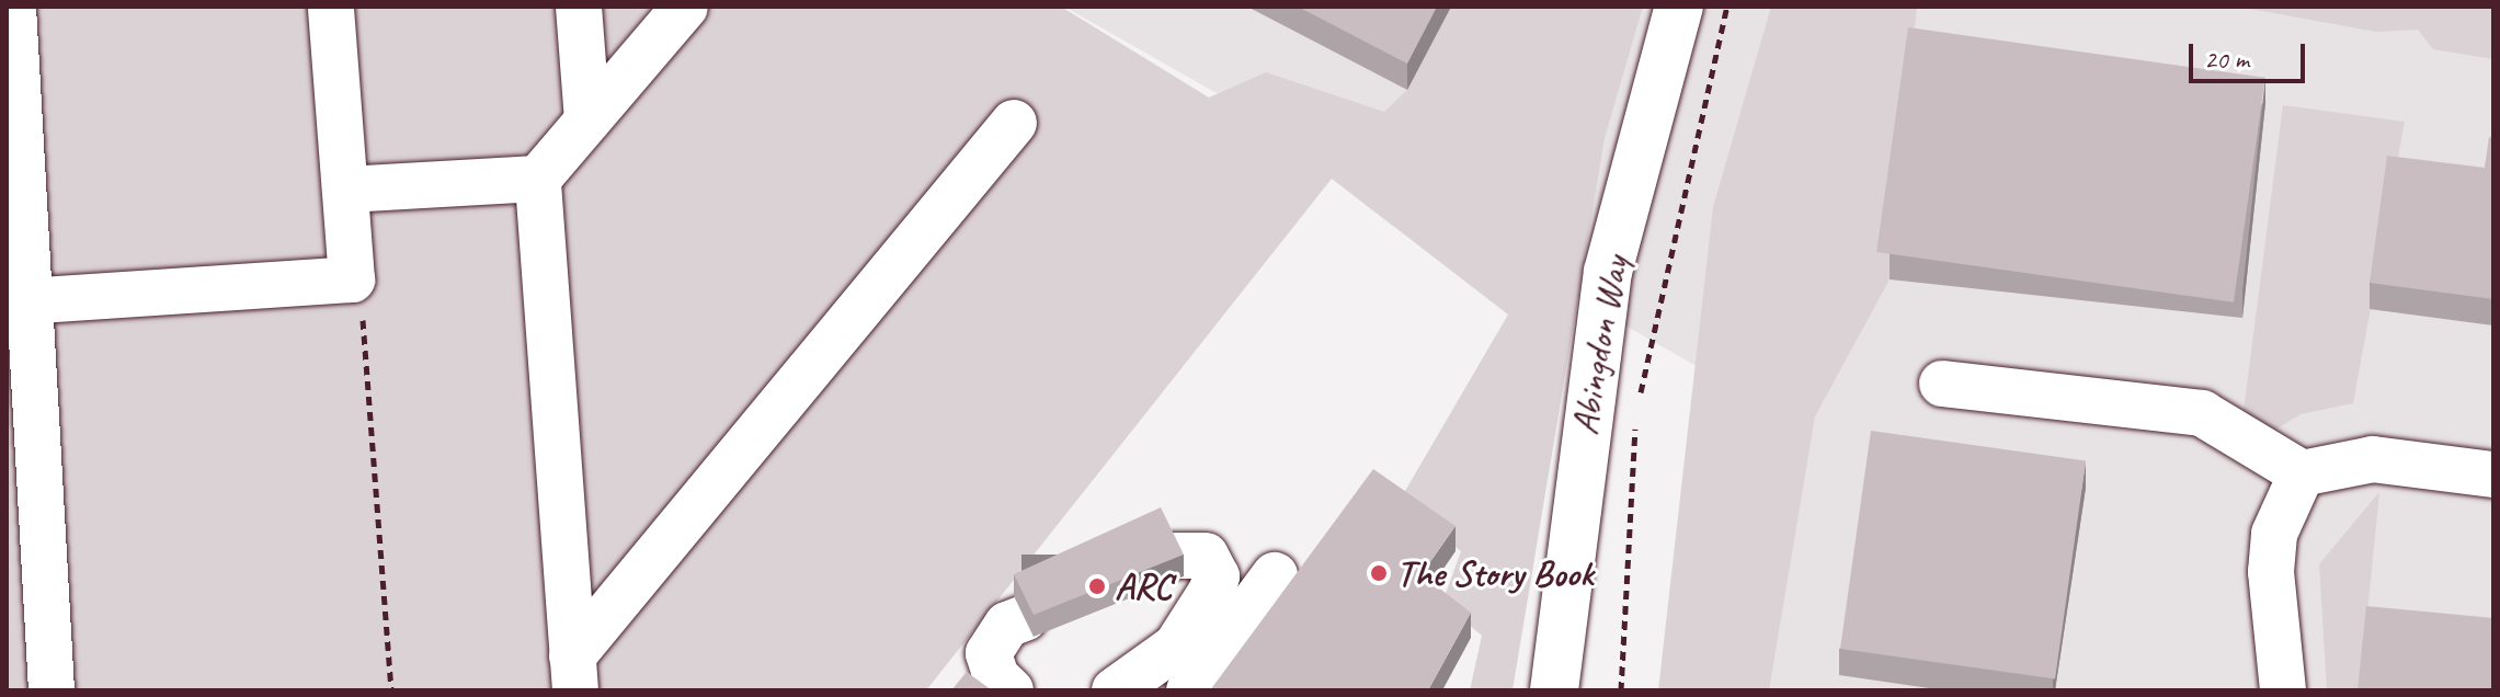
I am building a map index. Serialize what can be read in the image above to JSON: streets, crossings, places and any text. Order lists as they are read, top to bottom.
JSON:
{
  "streets": {
    "main road": ["Abingdon Way"]
  },
  "places": ["The Story Book", "ARC"],
  "scale_bar": "20 m"
}
